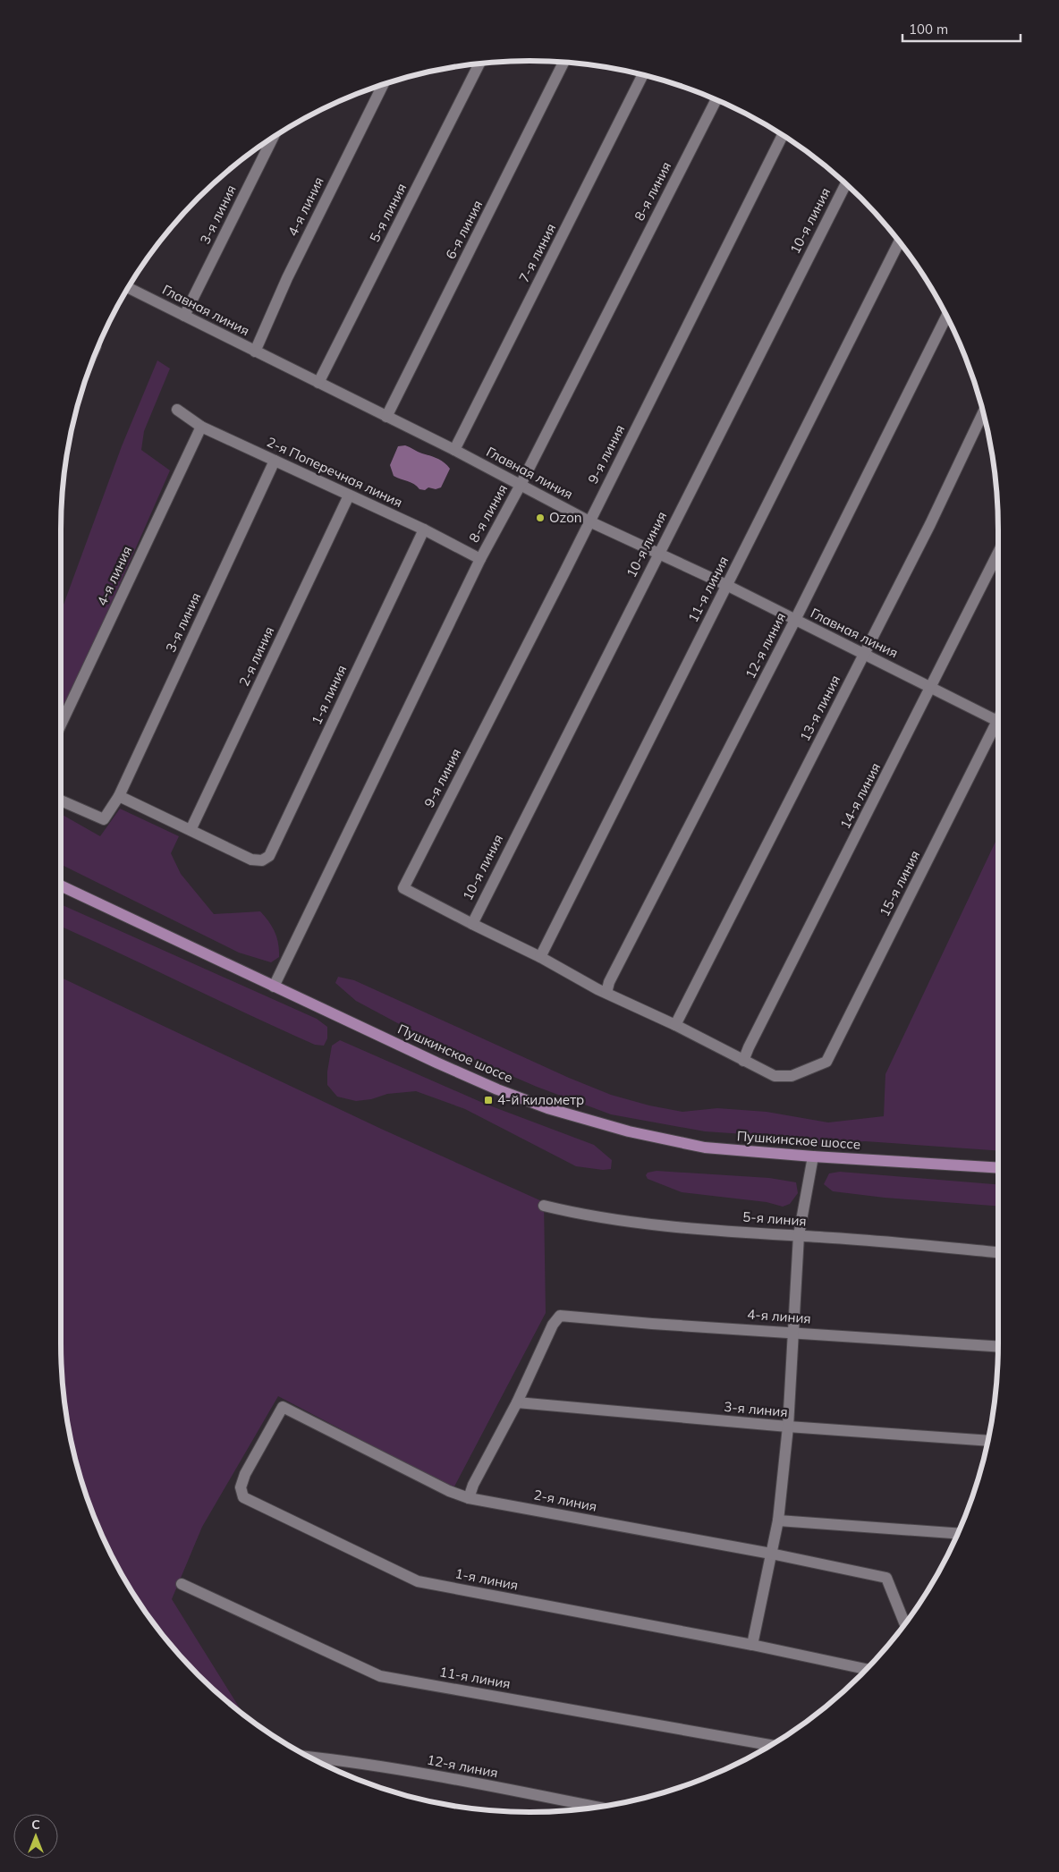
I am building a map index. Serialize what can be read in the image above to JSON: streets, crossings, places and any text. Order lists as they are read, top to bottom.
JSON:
{
  "streets": {
    "main road": ["Пушкинское шоссе"],
    "street": [
      "8-я линия",
      "4-я линия",
      "5-я линия",
      "3-я линия",
      "10-я линия",
      "6-я линия",
      "7-я линия",
      "Главная линия",
      "9-я линия",
      "2-я Поперечная линия",
      "11-я линия",
      "12-я линия",
      "2-я линия",
      "1-я линия",
      "13-я линия",
      "14-я линия",
      "15-я линия"
    ]
  },
  "crossings": [
    ["8-я линия", "Главная линия"],
    ["8-я линия", "2-я Поперечная линия"],
    ["8-я линия", "Пушкинское шоссе"],
    ["4-я линия", "3-я линия"],
    ["4-я линия", "Главная линия"],
    ["4-я линия", "2-я Поперечная линия"],
    ["5-я линия", "Главная линия"],
    ["3-я линия", "Главная линия"],
    ["3-я линия", "2-я Поперечная линия"],
    ["10-я линия", "Главная линия"],
    ["10-я линия", "9-я линия"],
    ["6-я линия", "Главная линия"],
    ["7-я линия", "Главная линия"],
    ["Главная линия", "9-я линия"],
    ["Главная линия", "11-я линия"],
    ["Главная линия", "12-я линия"],
    ["Главная линия", "13-я линия"],
    ["Главная линия", "14-я линия"],
    ["Главная линия", "15-я линия"],
    ["2-я Поперечная линия", "2-я линия"],
    ["2-я Поперечная линия", "1-я линия"],
    ["2-я линия", "1-я линия"],
    ["14-я линия", "15-я линия"]
  ],
  "places": {
    "other": ["Ozon"],
    "transit": ["4-й километр"]
  },
  "scale_bar": "100 m",
  "north": "top"
}
